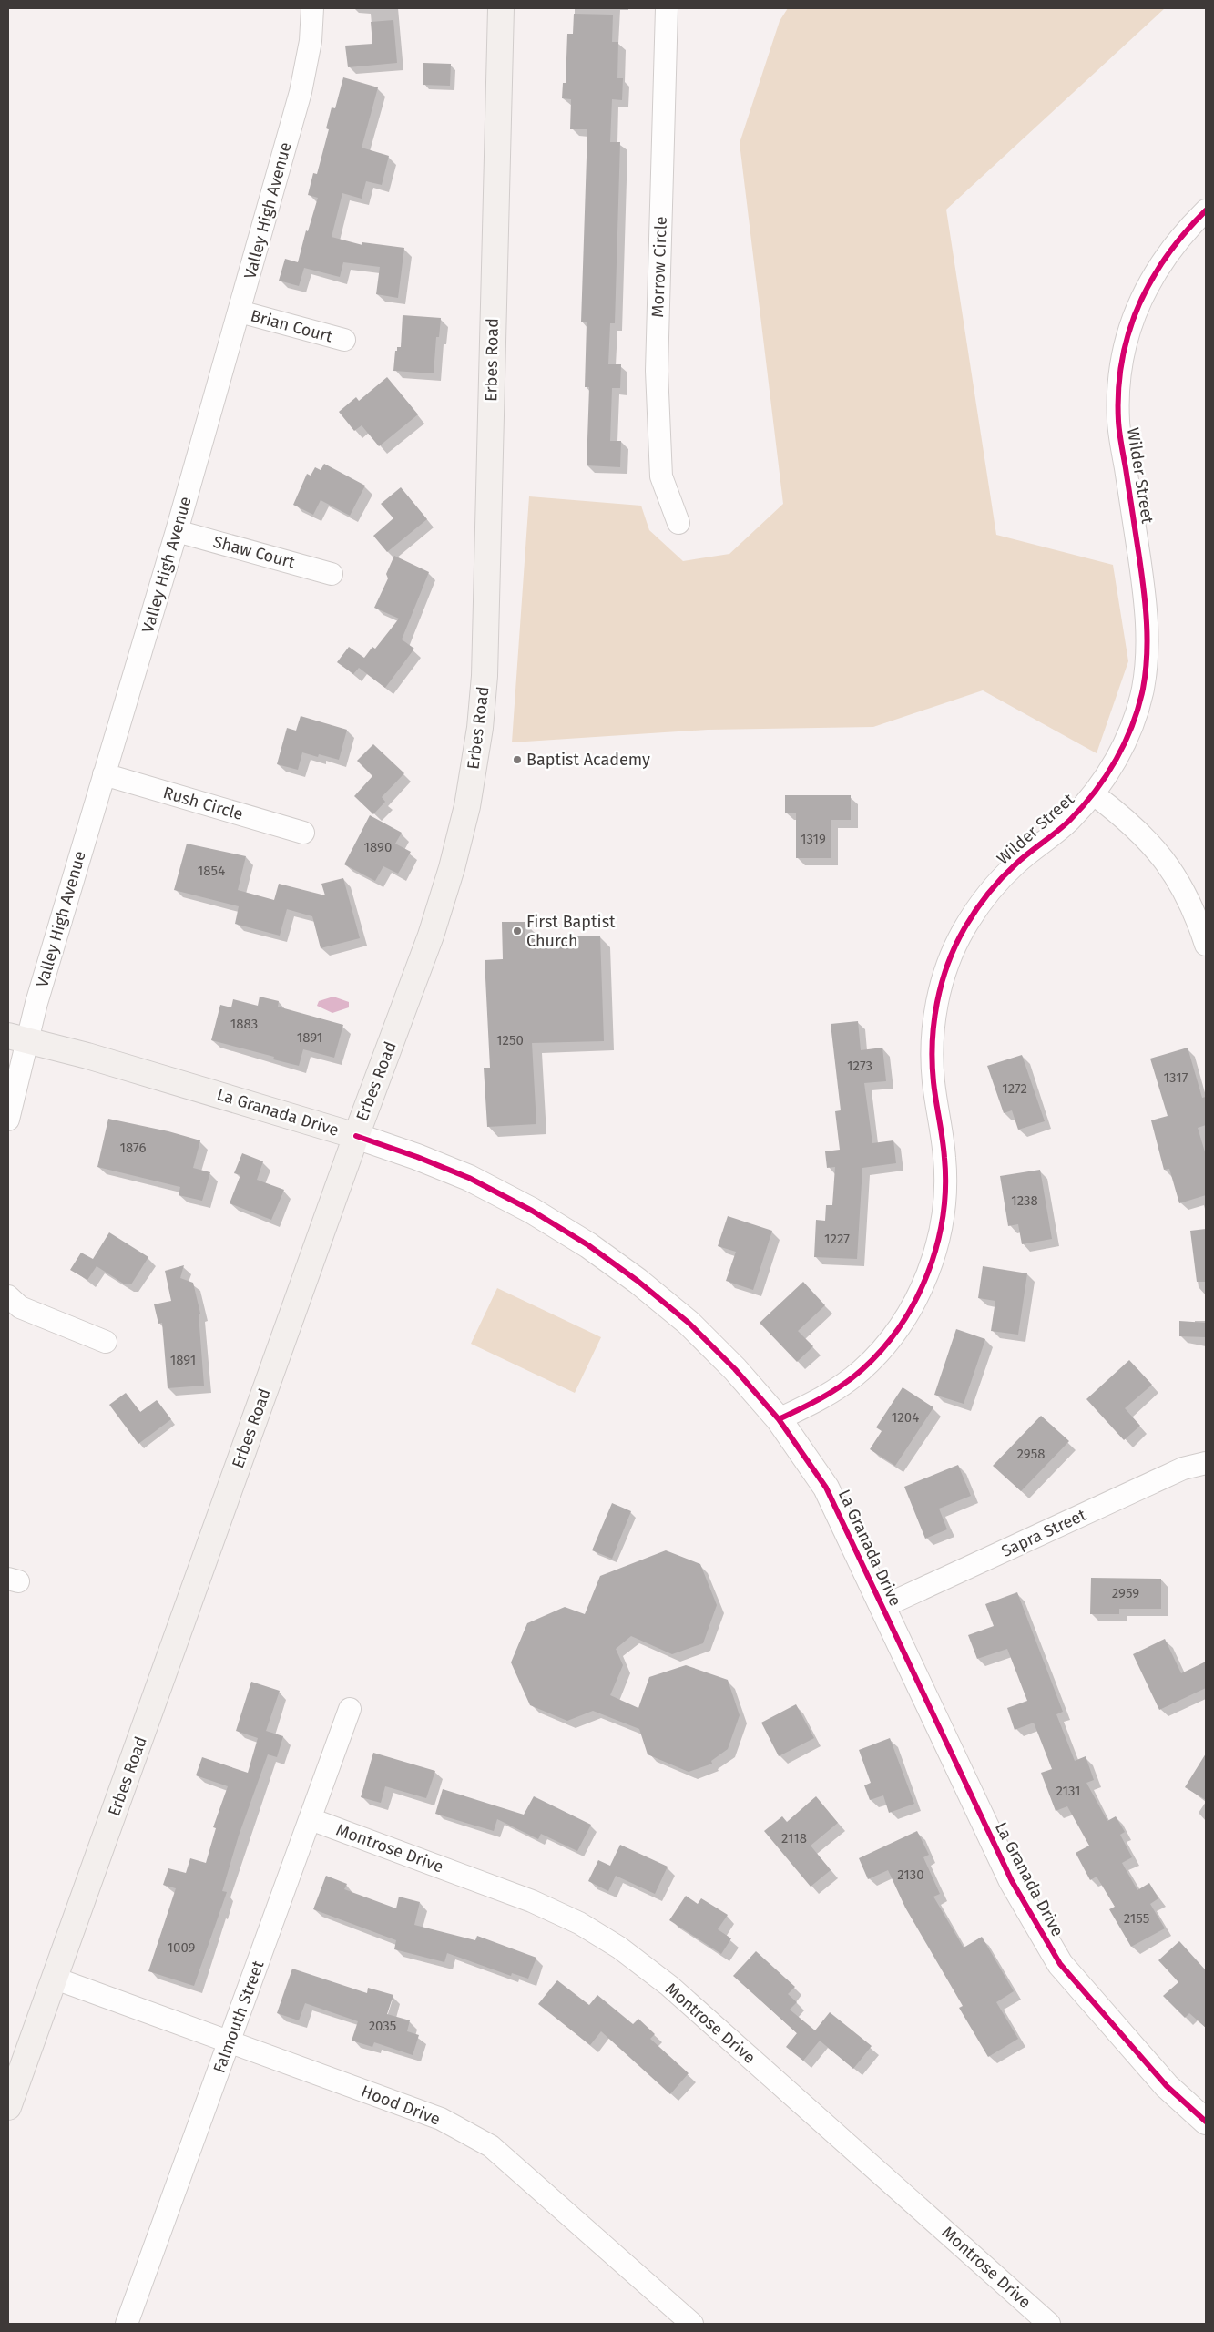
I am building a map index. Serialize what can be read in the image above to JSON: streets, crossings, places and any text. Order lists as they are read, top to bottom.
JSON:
{
  "streets": {
    "main road": ["Erbes Road", "La Granada Drive"],
    "street": [
      "Valley High Avenue",
      "Morrow Circle",
      "Brian Court",
      "Wilder Street",
      "Shaw Court",
      "Rush Circle",
      "Sapra Street",
      "Montrose Drive",
      "Falmouth Street",
      "Hood Drive"
    ]
  },
  "crossings": [
    ["Valley High Avenue", "Brian Court"],
    ["Valley High Avenue", "Shaw Court"],
    ["Valley High Avenue", "Rush Circle"],
    ["Valley High Avenue", "La Granada Drive"],
    ["Erbes Road", "La Granada Drive"],
    ["Erbes Road", "Hood Drive"],
    ["Wilder Street", "La Granada Drive"],
    ["La Granada Drive", "Sapra Street"],
    ["Montrose Drive", "Falmouth Street"],
    ["Falmouth Street", "Hood Drive"]
  ],
  "places": ["Baptist Academy", "First Baptist Church"],
  "house_numbers": [
    "1319",
    "1890",
    "1854",
    "1883",
    "1891",
    "1250",
    "1273",
    "1317",
    "1272",
    "1876",
    "1238",
    "1227",
    "1891",
    "1204",
    "2958",
    "2959",
    "2131",
    "2118",
    "2130",
    "2155",
    "1009",
    "2035"
  ]
}
